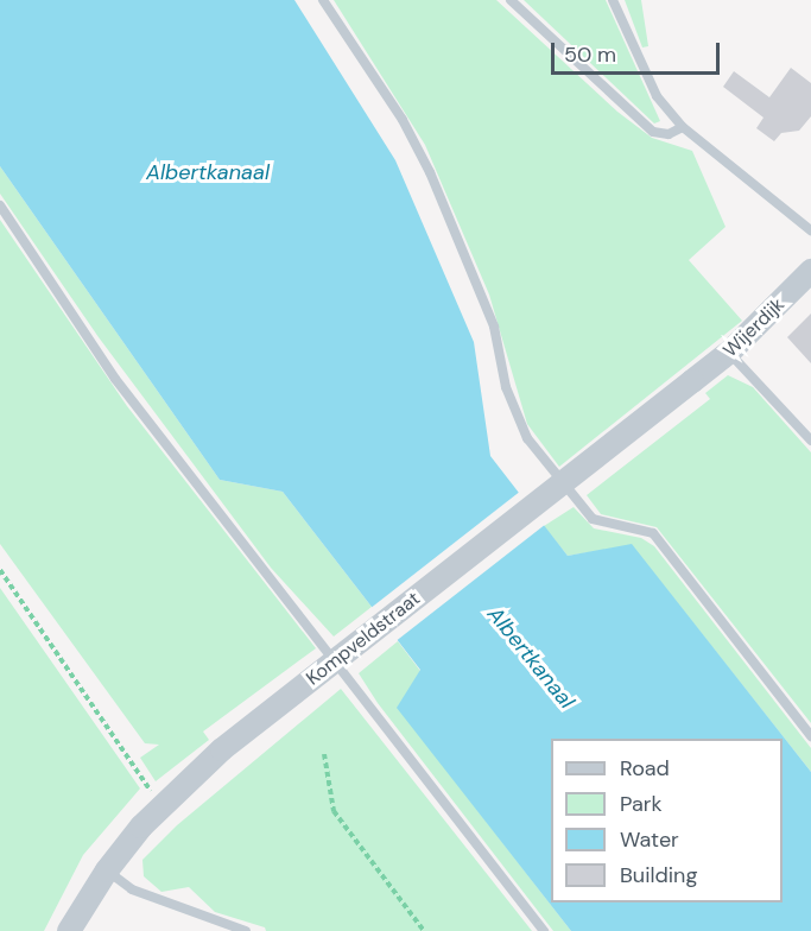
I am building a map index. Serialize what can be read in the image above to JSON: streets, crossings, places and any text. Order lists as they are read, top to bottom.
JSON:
{
  "streets": {
    "street": ["Wijerdijk", "Kompveldstraat"]
  },
  "crossings": [
    ["Wijerdijk", "Kompveldstraat"]
  ],
  "water": ["Albertkanaal"],
  "legend": [
    "Road",
    "Park",
    "Water",
    "Building"
  ],
  "scale_bar": "50 m"
}
